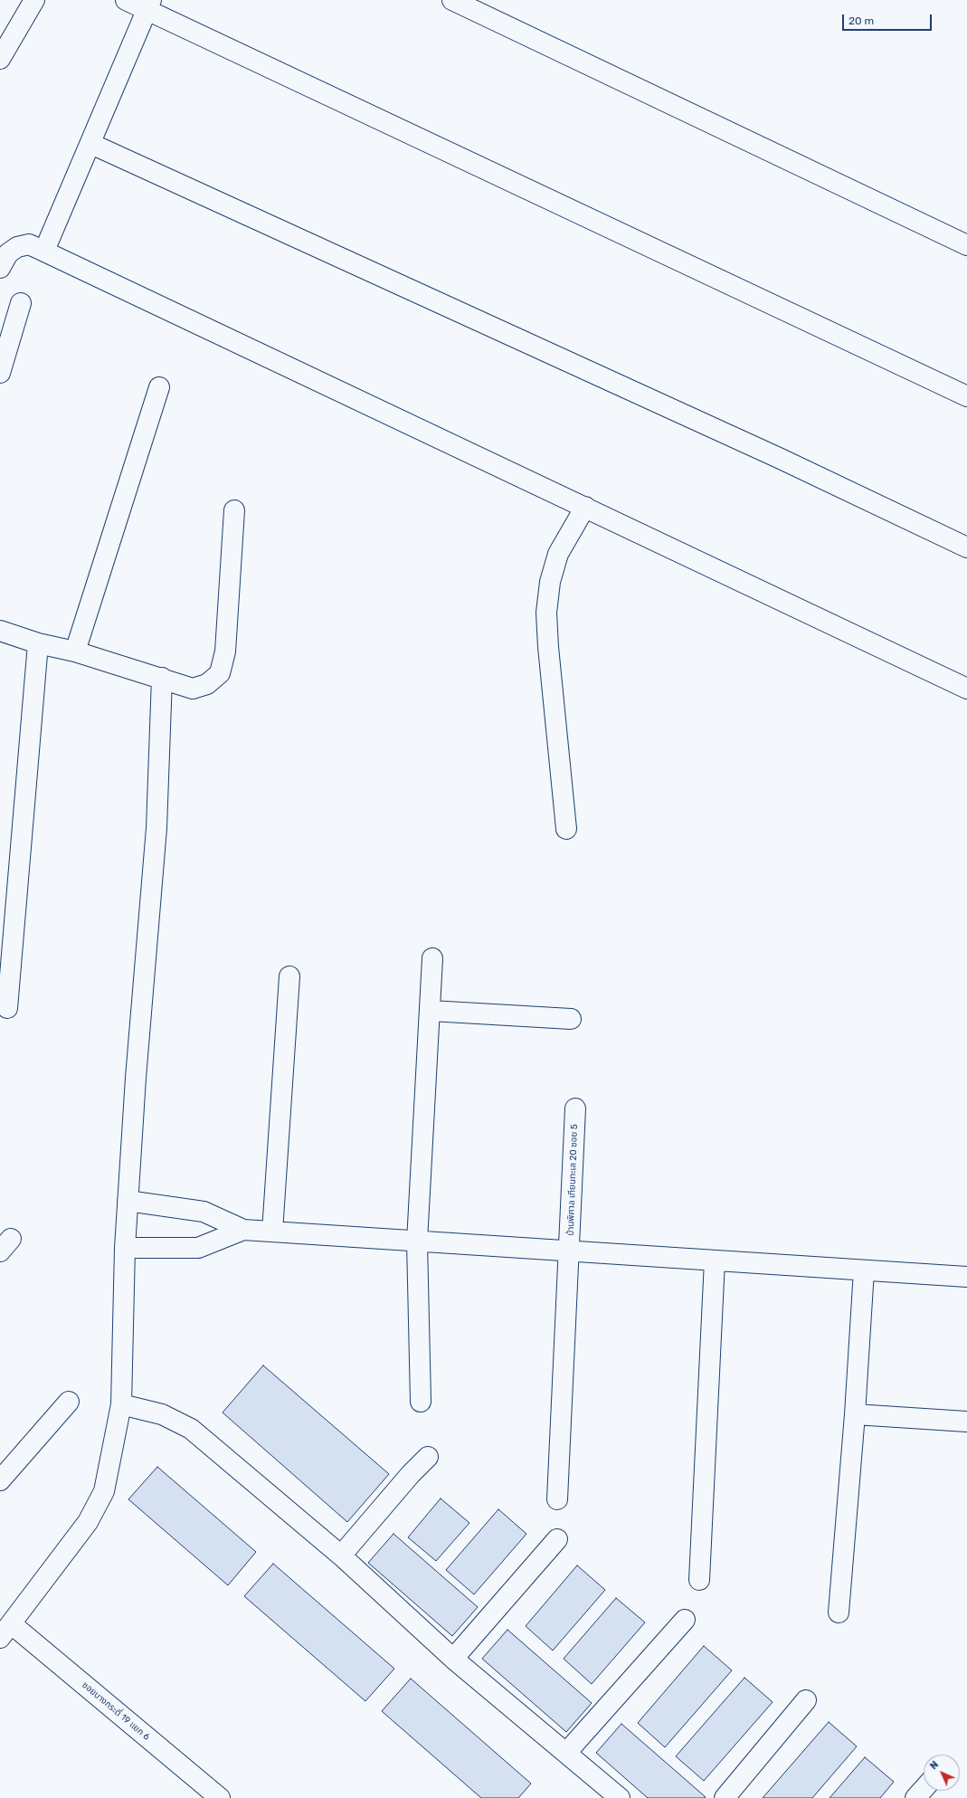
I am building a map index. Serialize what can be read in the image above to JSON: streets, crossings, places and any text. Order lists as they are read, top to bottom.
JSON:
{
  "streets": {
    "street": ["บ้านพิศาล เทียนทะเล 20 ซอย 5", "ซอยบางกระดี่ 19 แยก 6"]
  },
  "scale_bar": "20 m",
  "north": "top left"
}
